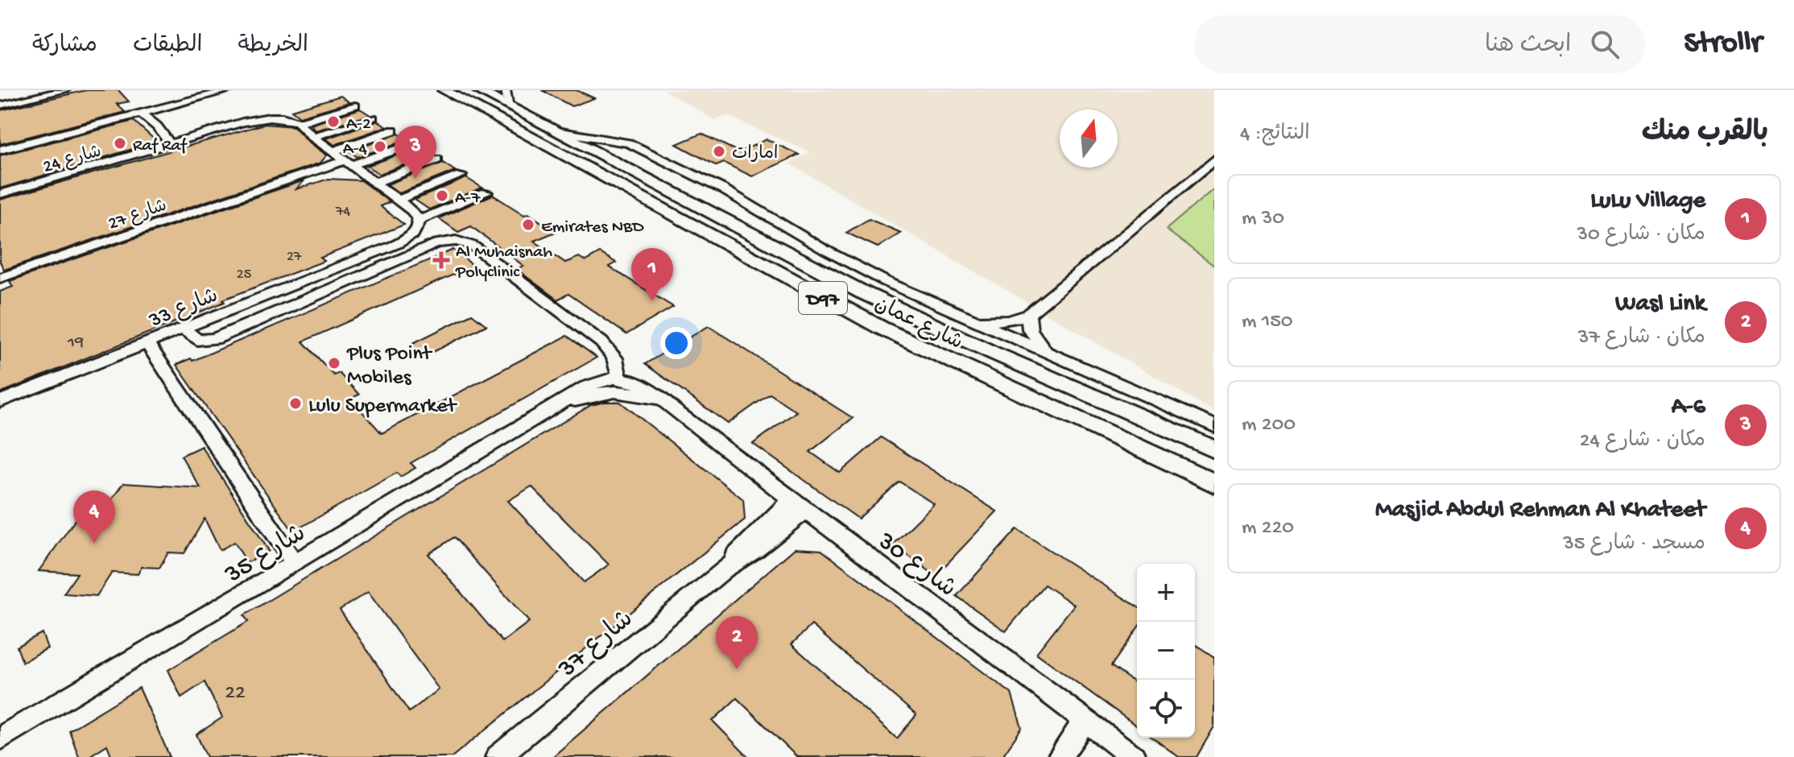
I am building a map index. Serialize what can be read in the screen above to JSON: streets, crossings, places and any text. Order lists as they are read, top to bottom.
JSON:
{
  "streets": {
    "main road": ["D97", "شارع عمان"],
    "street": [
      "شارع 24",
      "شارع 27",
      "شارع 33",
      "شارع 35",
      "شارع 30",
      "شارع 37"
    ]
  },
  "crossings": [
    ["شارع 24", "شارع 27"],
    ["شارع 24", "شارع 33"],
    ["شارع 35", "شارع 30"],
    ["شارع 30", "شارع 37"]
  ],
  "places": {
    "other": [
      "A-2",
      "Raf Raf",
      "A-4",
      "امارات",
      "A-7",
      "Emirates NBD",
      "Plus Point Mobiles",
      "Lulu Supermarket"
    ],
    "health": ["Al Muhaisnah Polyclinic"]
  },
  "house_numbers": [
    "74",
    "27",
    "25",
    "19",
    "22"
  ],
  "north": "top",
  "page": {
    "header": "Strollr",
    "search": "ابحث هنا",
    "nav": ["الخريطة", "الطبقات", "مشاركة"],
    "heading": ["بالقرب منك", "النتائج: 4"],
    "pins": [
      "3",
      "1",
      "4",
      "2"
    ],
    "list": [
      {
        "mark": "1",
        "name": "LuLu Village",
        "note": "مكان · شارع 30",
        "value": "30 m"
      },
      {
        "mark": "2",
        "name": "Wasl Link",
        "note": "مكان · شارع 37",
        "value": "150 m"
      },
      {
        "mark": "3",
        "name": "A-6",
        "note": "مكان · شارع 24",
        "value": "200 m"
      },
      {
        "mark": "4",
        "name": "Masjid Abdul Rehman Al Khateet",
        "note": "مسجد · شارع 35",
        "value": "220 m"
      }
    ],
    "map_buttons": ["+", "−"]
  }
}
